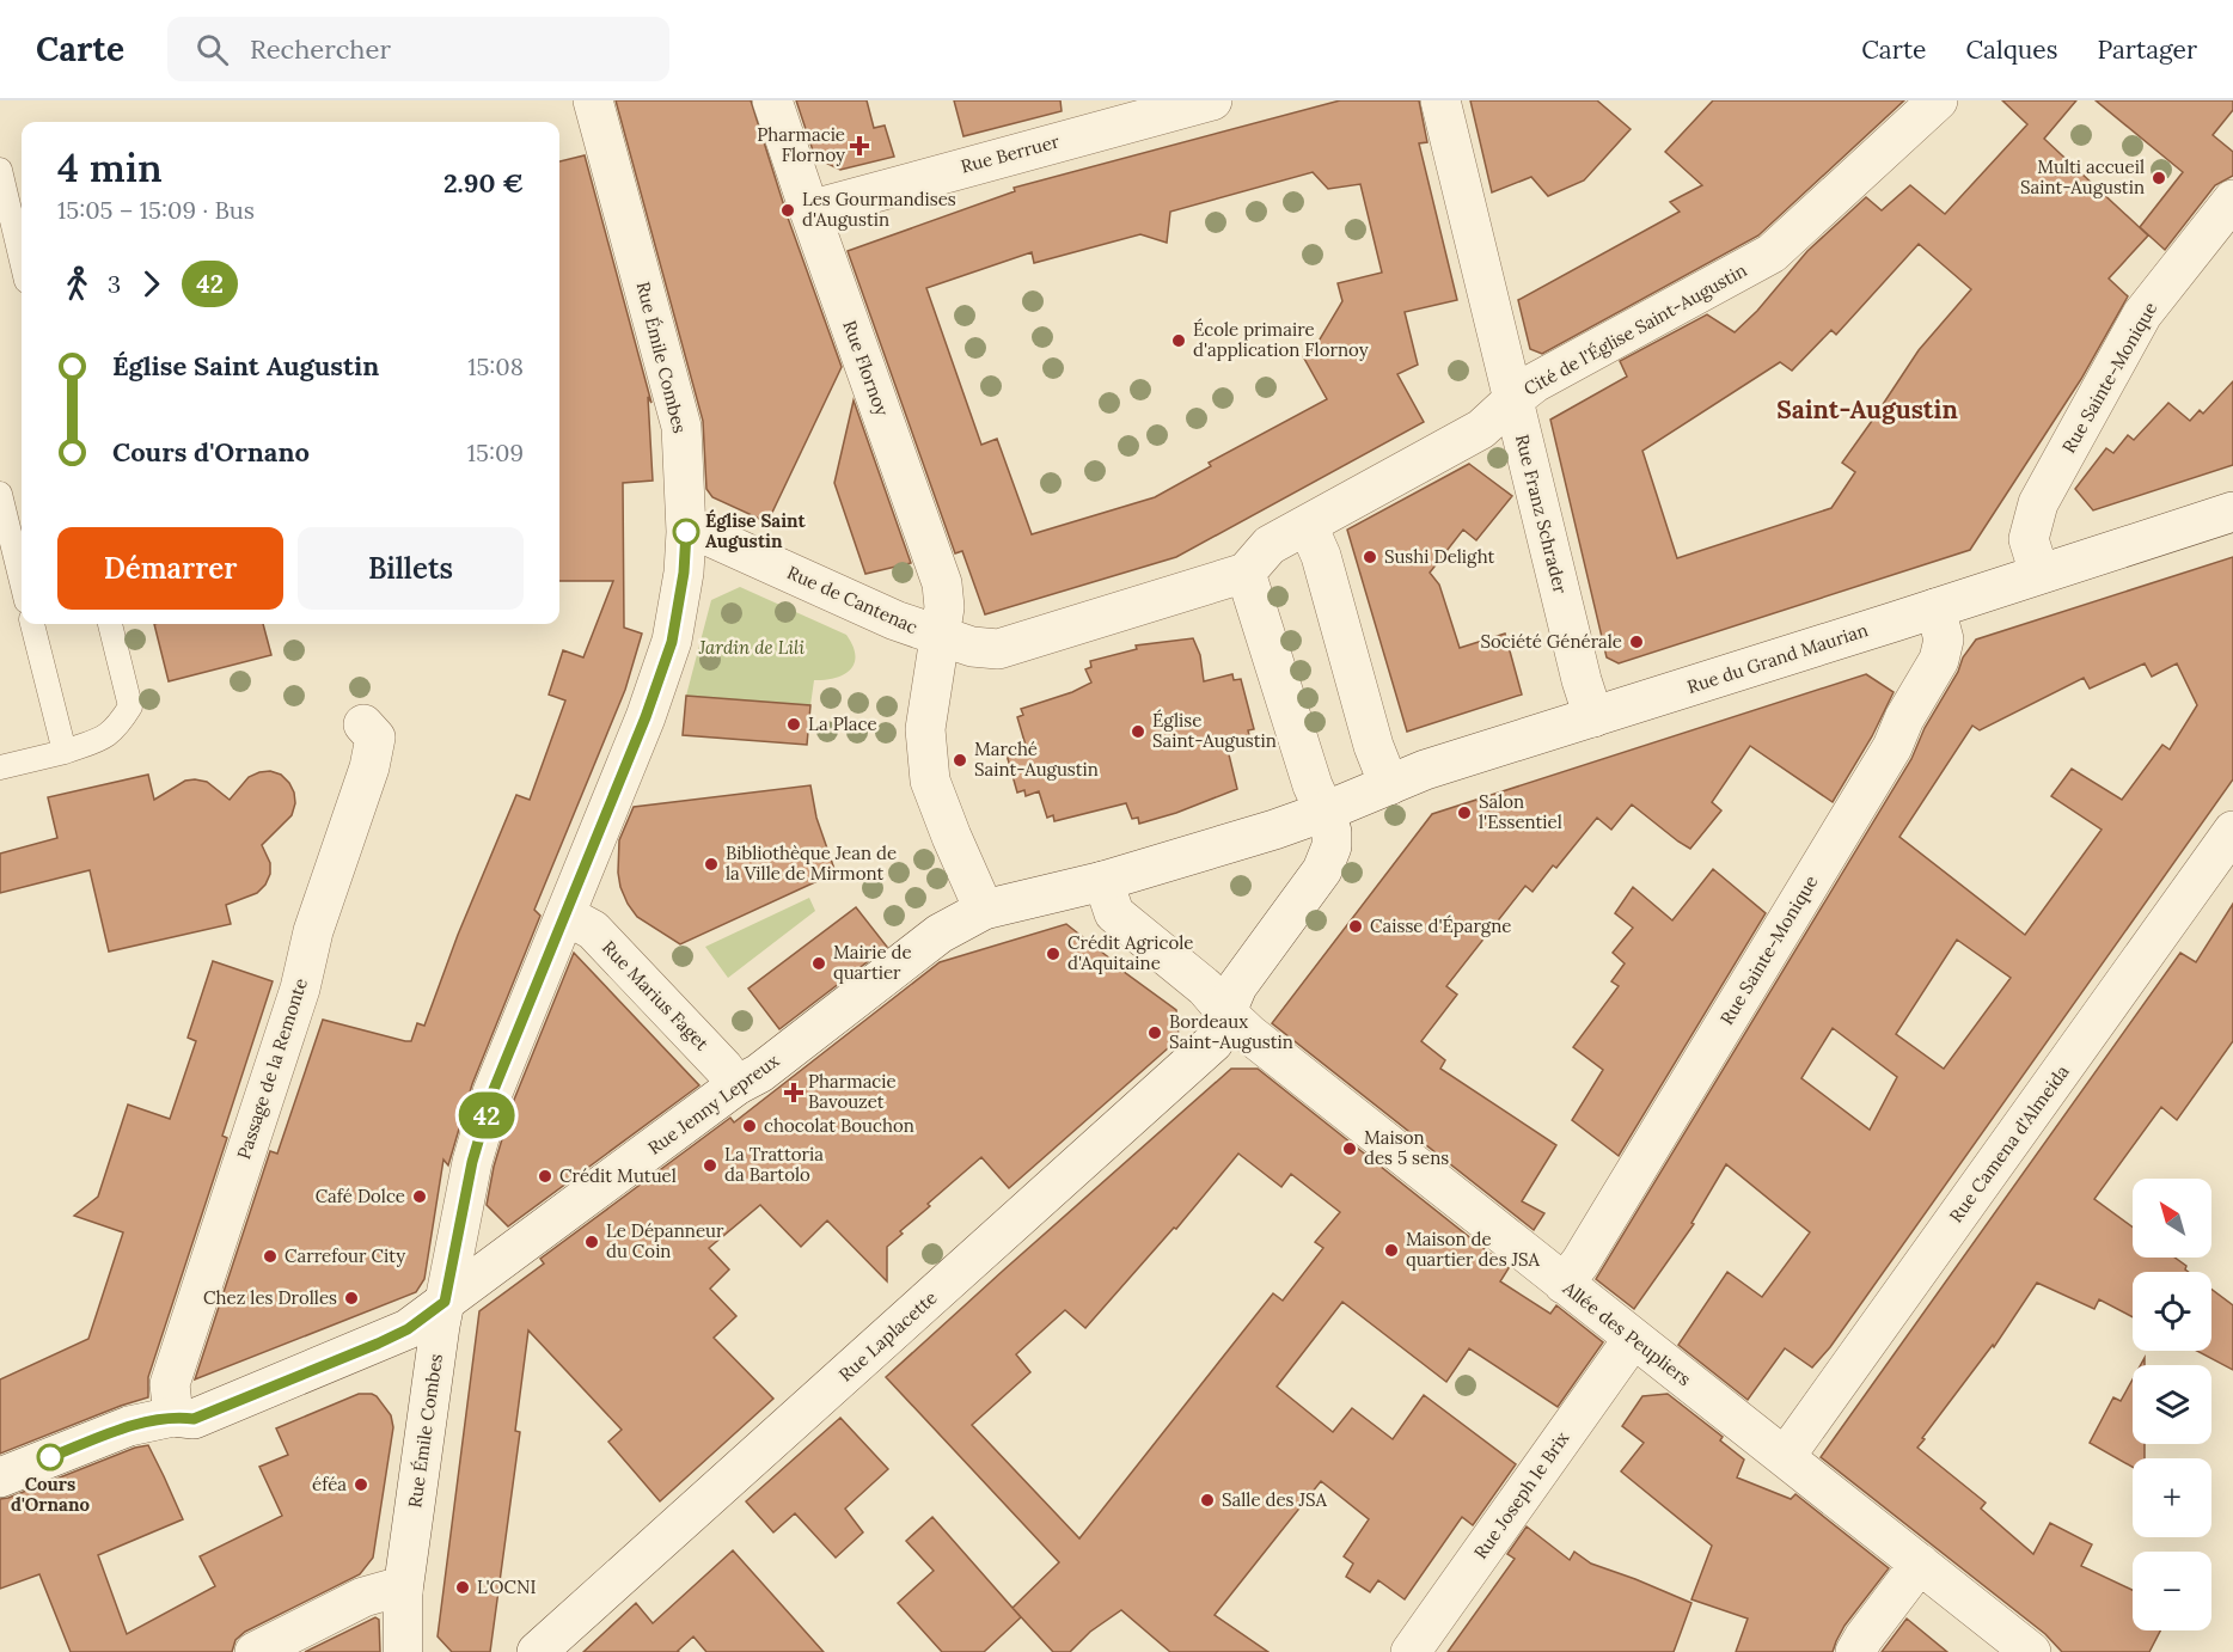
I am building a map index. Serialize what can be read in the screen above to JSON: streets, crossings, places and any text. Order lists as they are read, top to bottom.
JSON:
{
  "streets": {
    "street": [
      "Rue Berruer",
      "Cité de l'Église Saint-Augustin",
      "Rue Émile Combes",
      "Rue Flornoy",
      "Rue Sainte-Monique",
      "Rue Franz Schrader",
      "Rue de Cantenac",
      "Rue du Grand Maurian",
      "Rue Marius Faget",
      "Passage de la Remonte",
      "Rue Jenny Lepreux",
      "Rue Camena d'Almeida",
      "Allée des Peupliers",
      "Rue Laplacette",
      "Rue Joseph le Brix"
    ]
  },
  "crossings": [
    ["Rue Berruer", "Rue Flornoy"],
    ["Cité de l'Église Saint-Augustin", "Rue Franz Schrader"],
    ["Cité de l'Église Saint-Augustin", "Rue de Cantenac"],
    ["Cité de l'Église Saint-Augustin", "Rue Laplacette"],
    ["Rue Émile Combes", "Rue de Cantenac"],
    ["Rue Émile Combes", "Rue Marius Faget"],
    ["Rue Émile Combes", "Rue Jenny Lepreux"],
    ["Rue Flornoy", "Rue de Cantenac"],
    ["Rue Flornoy", "Rue Jenny Lepreux"],
    ["Rue Sainte-Monique", "Rue du Grand Maurian"],
    ["Rue Sainte-Monique", "Allée des Peupliers"],
    ["Rue Franz Schrader", "Rue du Grand Maurian"],
    ["Rue de Cantenac", "Rue Laplacette"],
    ["Rue du Grand Maurian", "Rue Jenny Lepreux"],
    ["Rue du Grand Maurian", "Allée des Peupliers"],
    ["Rue du Grand Maurian", "Rue Laplacette"],
    ["Rue Marius Faget", "Rue Jenny Lepreux"],
    ["Rue Jenny Lepreux", "Allée des Peupliers"],
    ["Rue Camena d'Almeida", "Allée des Peupliers"],
    ["Allée des Peupliers", "Rue Laplacette"],
    ["Allée des Peupliers", "Rue Joseph le Brix"]
  ],
  "districts": ["Saint-Augustin"],
  "parks": ["Jardin de Lili"],
  "places": {
    "health": ["Pharmacie Flornoy", "Pharmacie Bavouzet"],
    "other": [
      "Multi accueil Saint-Augustin",
      "Les Gourmandises d'Augustin",
      "École primaire d'application Flornoy",
      "Église Saint Augustin",
      "Sushi Delight",
      "Société Générale",
      "La Place",
      "Église Saint-Augustin",
      "Marché Saint-Augustin",
      "Salon l'Essentiel",
      "Bibliothèque Jean de la Ville de Mirmont",
      "Caisse d'Épargne",
      "Crédit Agricole d'Aquitaine",
      "Mairie de quartier",
      "Bordeaux Saint-Augustin",
      "chocolat Bouchon",
      "Maison des 5 sens",
      "La Trattoria da Bartolo",
      "Crédit Mutuel",
      "Café Dolce",
      "Le Dépanneur du Coin",
      "Maison de quartier des JSA",
      "Carrefour City",
      "Chez les Drolles",
      "Cours d'Ornano",
      "éféa",
      "Salle des JSA",
      "L'OCNI"
    ]
  },
  "lines": ["bus line 42"],
  "north": "top left",
  "page": {
    "header": "Carte",
    "search": "Rechercher",
    "nav": ["Carte", "Calques", "Partager"],
    "on_map": "42",
    "heading": ["4 min", "15:05 – 15:09 · Bus", "2.90 €"],
    "legs": ["3", "42"],
    "list": [
      {
        "name": "Église Saint Augustin",
        "value": "15:08"
      },
      {
        "name": "Cours d'Ornano",
        "value": "15:09"
      }
    ],
    "buttons": ["Démarrer", "Billets"],
    "map_buttons": ["+", "−"]
  }
}
